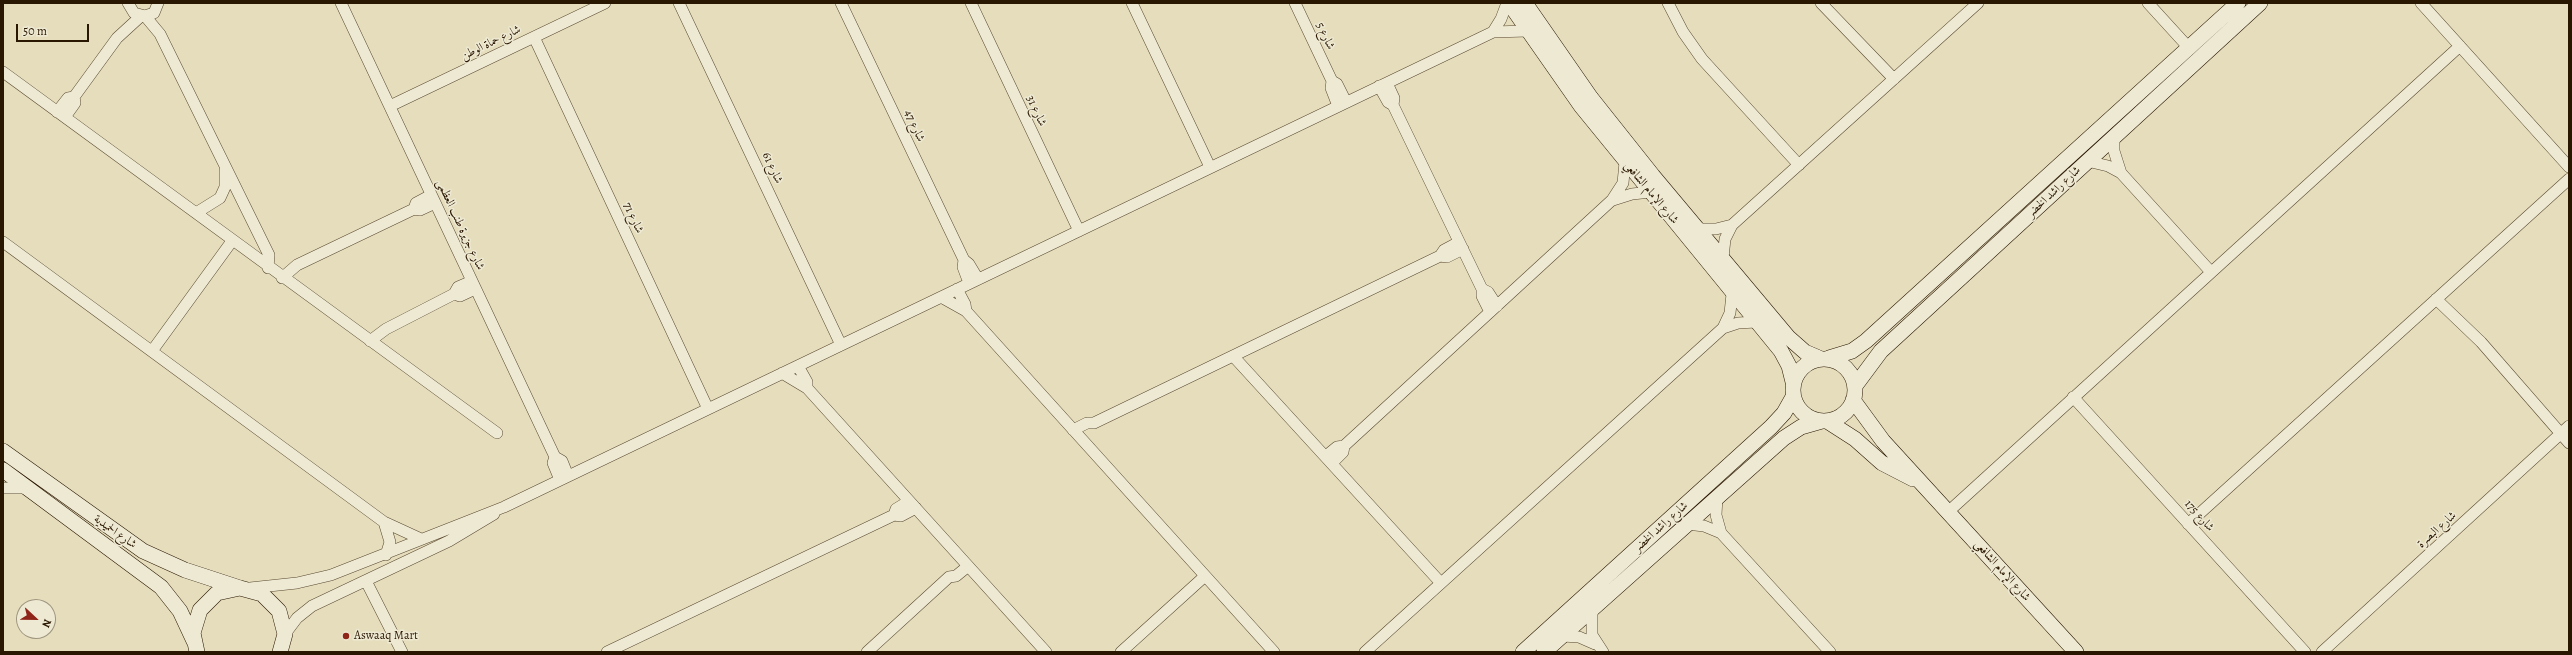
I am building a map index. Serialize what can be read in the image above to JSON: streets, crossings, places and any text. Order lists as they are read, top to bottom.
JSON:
{
  "streets": {
    "street": [
      "شارع 5",
      "شارع حماة الوطن",
      "شارع 31",
      "شارع 47",
      "شارع 61",
      "شارع راشد الخضر",
      "شارع الإمام الشافعي",
      "شارع 71",
      "شارع جزيرة طنب العظمى",
      "شارع 175",
      "شارع البصرة",
      "شارع الحميدية"
    ]
  },
  "crossings": [
    ["شارع حماة الوطن", "شارع 71"],
    ["شارع حماة الوطن", "شارع جزيرة طنب العظمى"],
    ["شارع راشد الخضر", "شارع الإمام الشافعي"]
  ],
  "places": ["Aswaaq Mart"],
  "scale_bar": "50 m",
  "north": "right"
}
